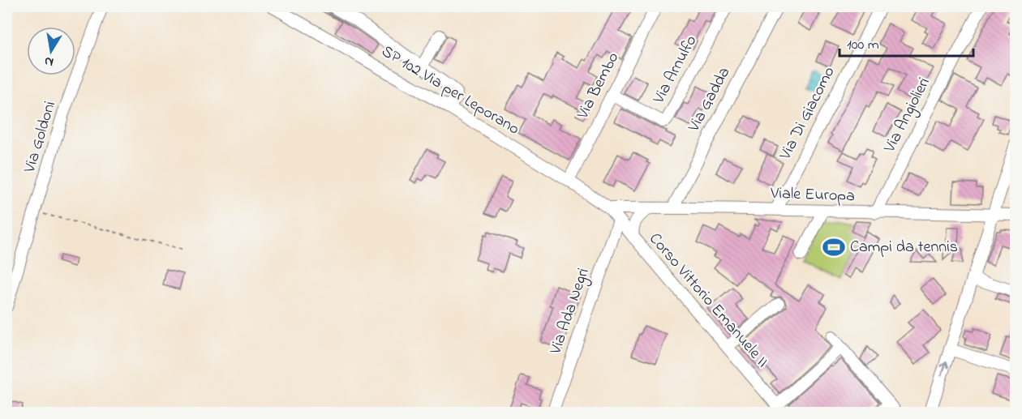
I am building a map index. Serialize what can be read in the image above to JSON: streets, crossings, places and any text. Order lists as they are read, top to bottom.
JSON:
{
  "streets": {
    "street": [
      "Via Arnulfo",
      "Via Bembo",
      "SP 102 Via per Leporano",
      "Via Gadda",
      "Via Di Giacomo",
      "Via Angiolieri",
      "Via Goldoni",
      "Viale Europa",
      "Corso Vittorio Emanuele II",
      "Via Ada Negri"
    ]
  },
  "crossings": [
    ["Via Arnulfo", "Via Bembo"],
    ["Via Bembo", "SP 102 Via per Leporano"],
    ["SP 102 Via per Leporano", "Viale Europa"],
    ["SP 102 Via per Leporano", "Corso Vittorio Emanuele II"],
    ["Via Gadda", "Viale Europa"],
    ["Via Di Giacomo", "Viale Europa"],
    ["Via Angiolieri", "Viale Europa"],
    ["Viale Europa", "Corso Vittorio Emanuele II"],
    ["Corso Vittorio Emanuele II", "Via Ada Negri"]
  ],
  "places": {
    "sports": ["Campi da tennis"]
  },
  "scale_bar": "100 m",
  "north": "bottom"
}
